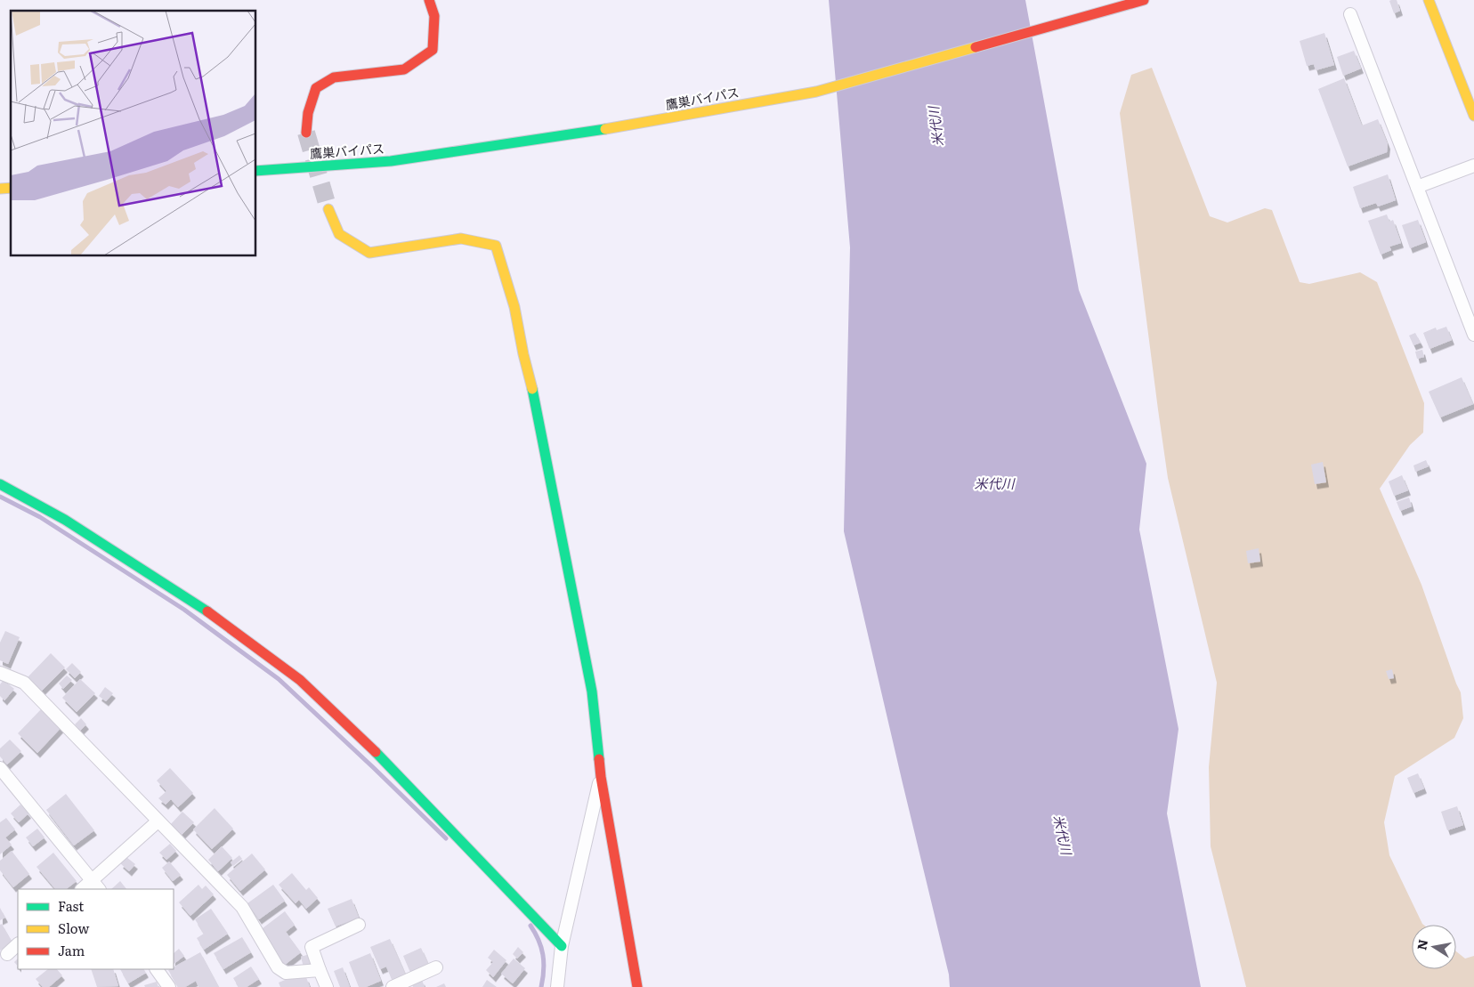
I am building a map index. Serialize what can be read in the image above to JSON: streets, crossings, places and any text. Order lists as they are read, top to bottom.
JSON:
{
  "streets": {
    "main road": ["鷹巣バイパス"]
  },
  "water": ["米代川"],
  "legend": ["Fast", "Slow", "Jam"],
  "north": "left"
}
